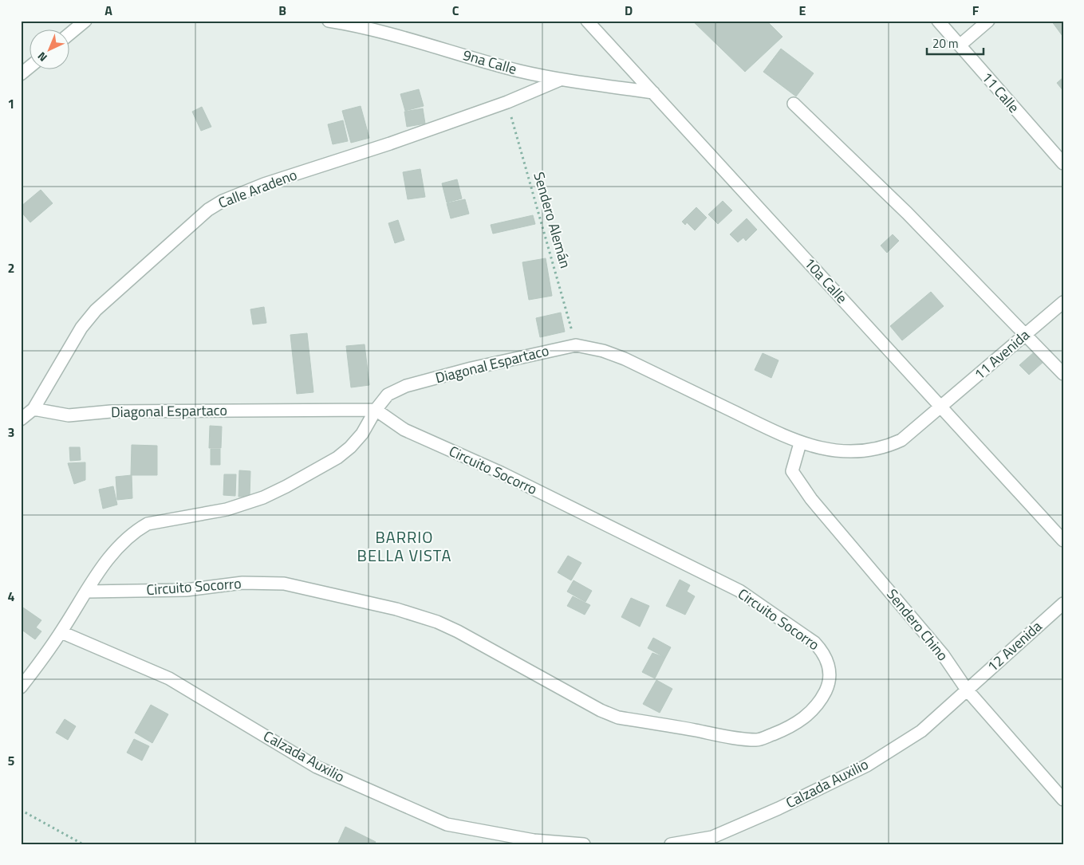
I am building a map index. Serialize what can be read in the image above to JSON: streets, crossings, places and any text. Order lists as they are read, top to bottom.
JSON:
{
  "streets": {
    "street": [
      "9na Calle",
      "11 Calle",
      "Calle Aradeno",
      "10a Calle",
      "11 Avenida",
      "Diagonal Espartaco",
      "Circuito Socorro",
      "Sendero Chino",
      "12 Avenida",
      "Calzada Auxilio"
    ],
    "path": ["Sendero Alemán"]
  },
  "crossings": [
    ["9na Calle", "Calle Aradeno"],
    ["9na Calle", "10a Calle"],
    ["Calle Aradeno", "Sendero Alemán"],
    ["Calle Aradeno", "Diagonal Espartaco"],
    ["Sendero Alemán", "Diagonal Espartaco"],
    ["10a Calle", "11 Avenida"],
    ["10a Calle", "Diagonal Espartaco"],
    ["11 Avenida", "Diagonal Espartaco"],
    ["Diagonal Espartaco", "Circuito Socorro"],
    ["Diagonal Espartaco", "Sendero Chino"],
    ["Sendero Chino", "12 Avenida"],
    ["Sendero Chino", "Calzada Auxilio"],
    ["12 Avenida", "Calzada Auxilio"]
  ],
  "districts": ["BARRIO BELLA VISTA"],
  "scale_bar": "20 m",
  "north": "bottom left",
  "grid": {
    "columns": [
      "A",
      "B",
      "C",
      "D",
      "E",
      "F"
    ],
    "rows": [
      "1",
      "2",
      "3",
      "4",
      "5"
    ]
  }
}
